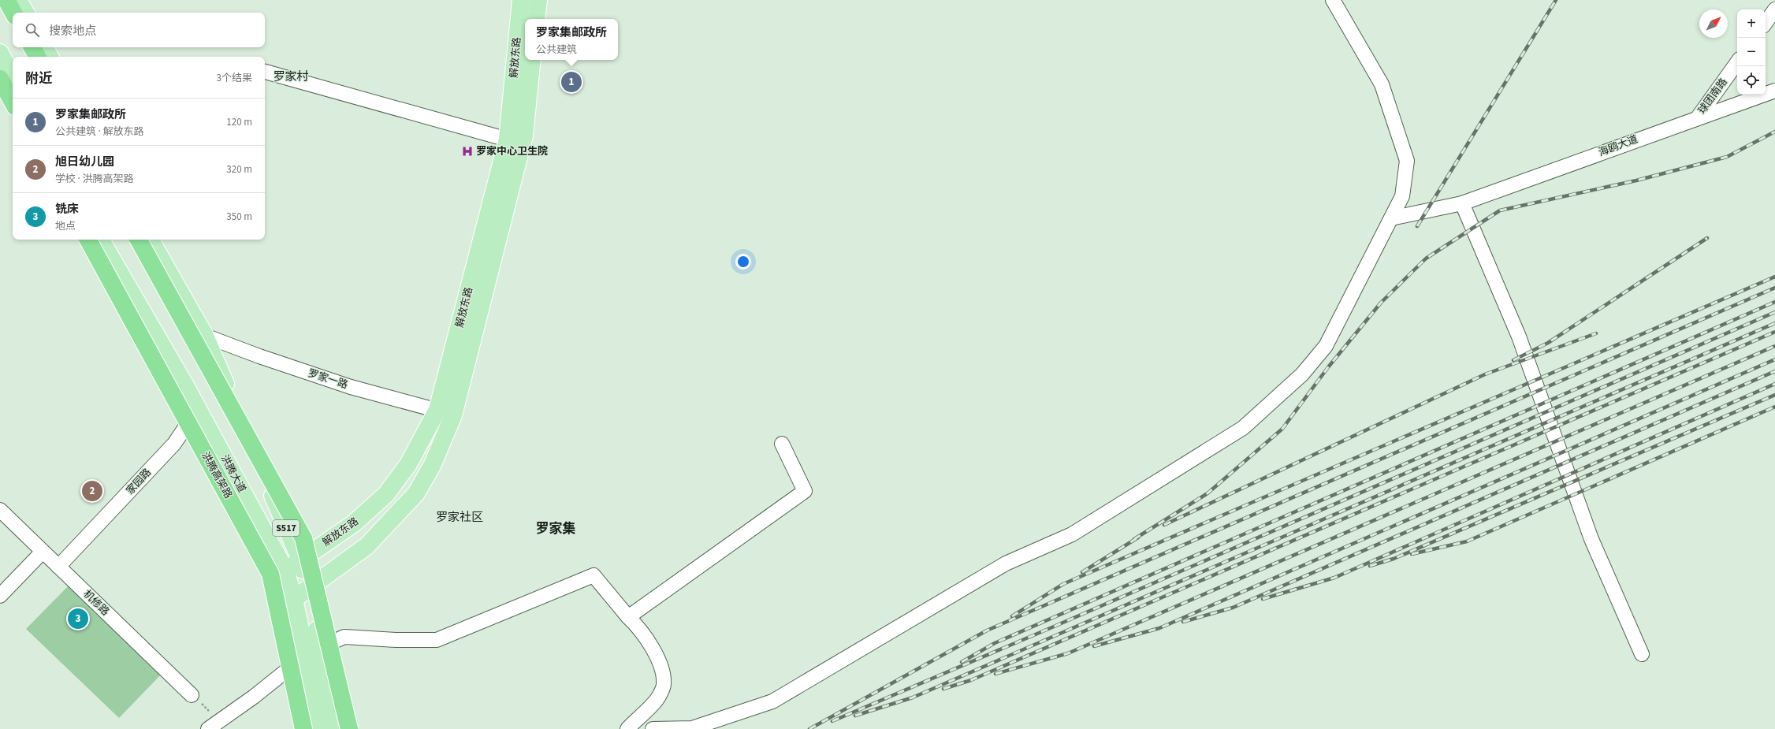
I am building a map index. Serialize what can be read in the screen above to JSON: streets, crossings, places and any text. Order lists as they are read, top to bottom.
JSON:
{
  "streets": {
    "highway": ["洪腾高架路"],
    "main road": ["解放东路", "洪腾大道", "S517"],
    "street": [
      "球团南路",
      "海鸥大道",
      "罗家一路",
      "家园路",
      "机修路"
    ]
  },
  "crossings": [
    ["解放东路", "罗家一路"],
    ["解放东路", "洪腾大道"],
    ["球团南路", "海鸥大道"],
    ["罗家一路", "洪腾大道"],
    ["洪腾大道", "家园路"],
    ["家园路", "机修路"]
  ],
  "districts": ["罗家村", "罗家社区", "罗家集"],
  "places": {
    "hospital": ["罗家中心卫生院"]
  },
  "north": "top right",
  "page": {
    "map_buttons": ["+", "−"],
    "search": "搜索地点",
    "popup": ["罗家集邮政所", "公共建筑"],
    "heading": ["附近", "3个结果"],
    "pins": ["1", "2", "3"],
    "list": [
      {
        "mark": "1",
        "name": "罗家集邮政所",
        "note": "公共建筑 · 解放东路",
        "value": "120 m"
      },
      {
        "mark": "2",
        "name": "旭日幼儿园",
        "note": "学校 · 洪腾高架路",
        "value": "320 m"
      },
      {
        "mark": "3",
        "name": "铣床",
        "note": "地点",
        "value": "350 m"
      }
    ]
  }
}
